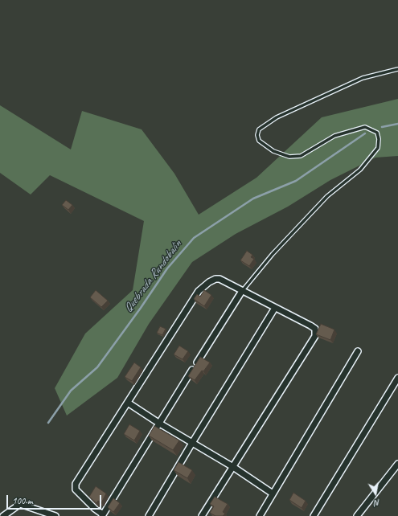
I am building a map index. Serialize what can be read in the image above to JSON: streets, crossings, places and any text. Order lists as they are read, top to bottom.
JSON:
{
  "water": ["Quebrada Rundobalin"],
  "scale_bar": "100 m",
  "north": "bottom"
}
